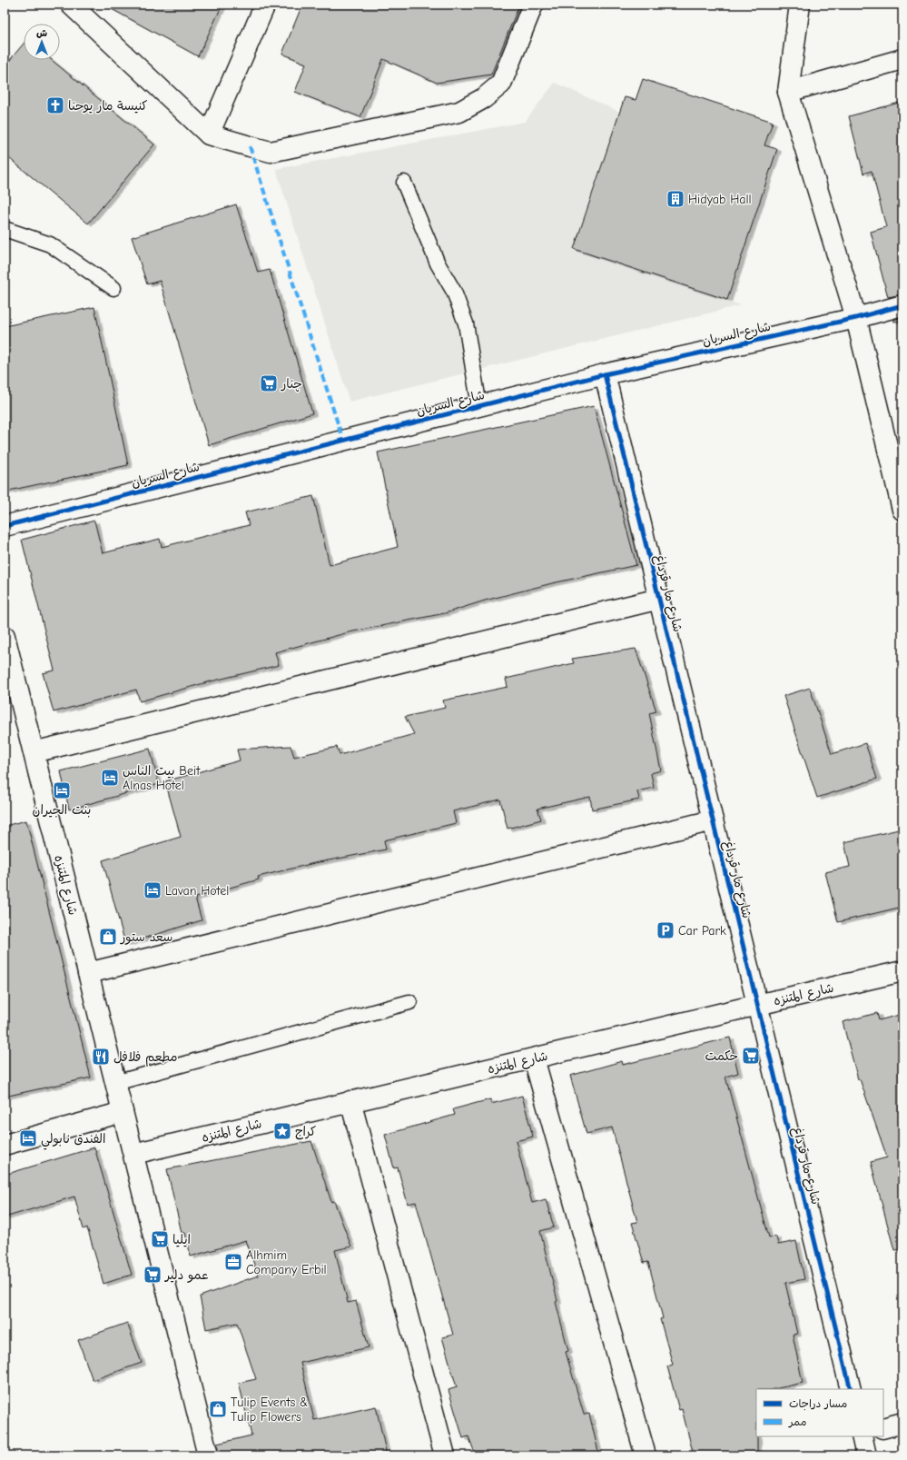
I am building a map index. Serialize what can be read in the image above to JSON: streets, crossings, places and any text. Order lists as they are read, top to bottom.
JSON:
{
  "streets": {
    "street": ["شارع السريان", "شارع مار قرداغ", "شارع المتنزه"]
  },
  "crossings": [
    ["شارع السريان", "شارع مار قرداغ"],
    ["شارع مار قرداغ", "شارع المتنزه"]
  ],
  "places": {
    "church": ["كنيسة مار يوحنا"],
    "building": ["Hidyab Hall"],
    "supermarket": [
      "چنار",
      "حكمت",
      "ايليا",
      "عمو دلير"
    ],
    "hotel": [
      "بيت الناس Beit Alnas Hotel",
      "بنت الجيران",
      "Lavan Hotel",
      "الفندق نابولي"
    ],
    "parking": ["Car Park"],
    "shop": ["سعد ستور", "Tulip Events & Tulip Flowers"],
    "restaurant": ["مطعم فلافل"],
    "place": ["كراج"],
    "office": ["Alhmim Company Erbil"]
  },
  "legend": ["مسار دراجات", "ممر"],
  "north": "top"
}
